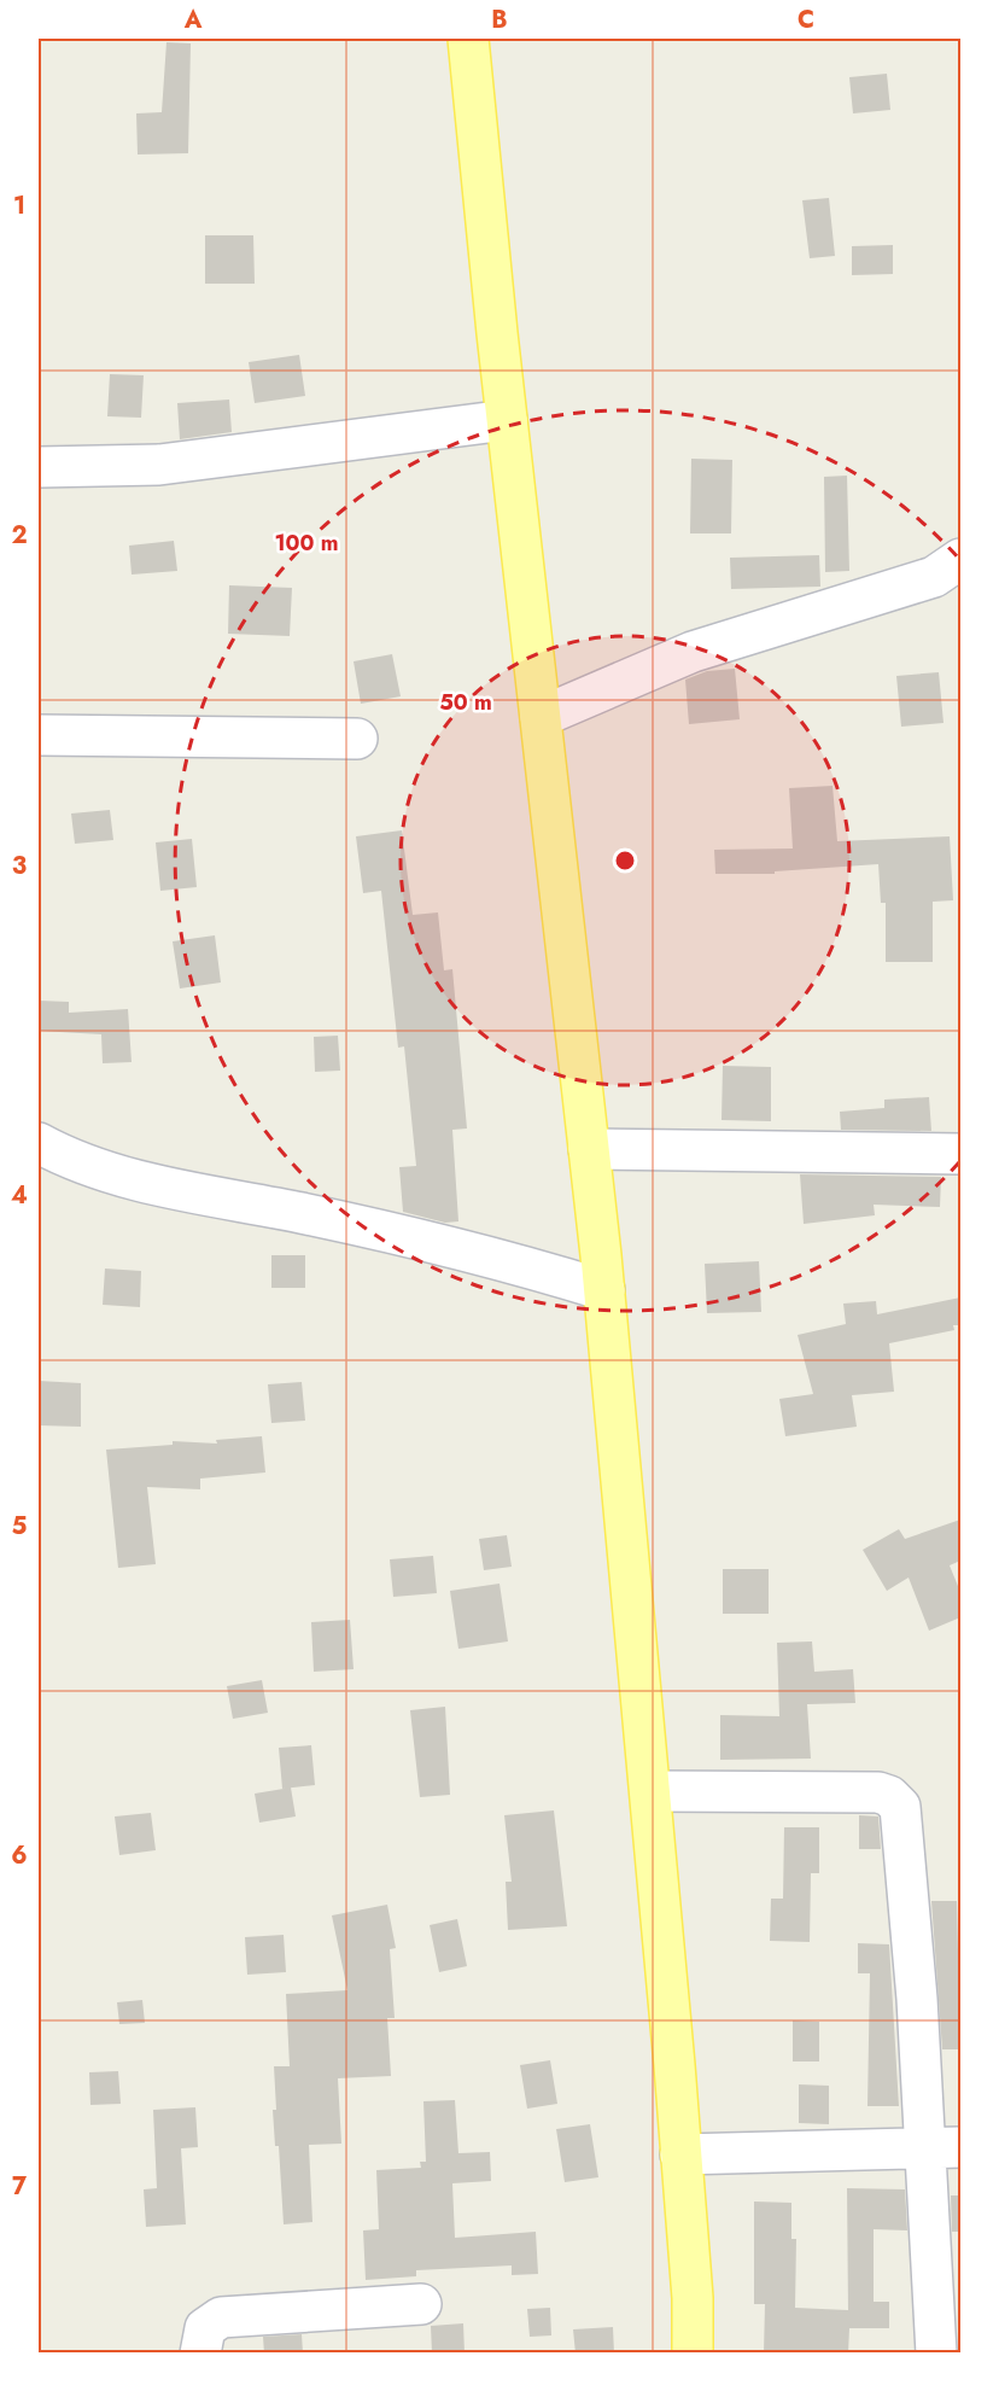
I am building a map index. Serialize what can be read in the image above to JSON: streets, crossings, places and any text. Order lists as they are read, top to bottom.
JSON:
{
  "grid": {
    "columns": ["A", "B", "C"],
    "rows": [
      "1",
      "2",
      "3",
      "4",
      "5",
      "6",
      "7"
    ]
  },
  "rings": ["100 m", "50 m"]
}
